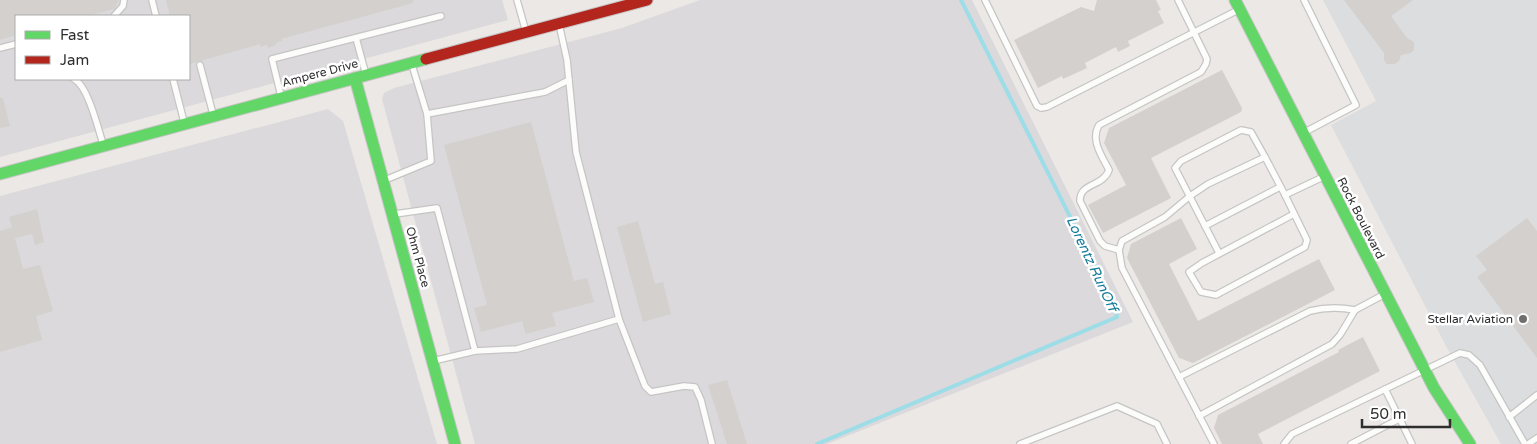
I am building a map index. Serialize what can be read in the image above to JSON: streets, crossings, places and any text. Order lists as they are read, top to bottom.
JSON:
{
  "streets": {
    "street": ["Ampere Drive", "Rock Boulevard", "Ohm Place"]
  },
  "crossings": [
    ["Ampere Drive", "Ohm Place"]
  ],
  "water": ["Lorentz RunOff"],
  "places": ["Stellar Aviation"],
  "legend": ["Fast", "Jam"],
  "scale_bar": "50 m"
}
